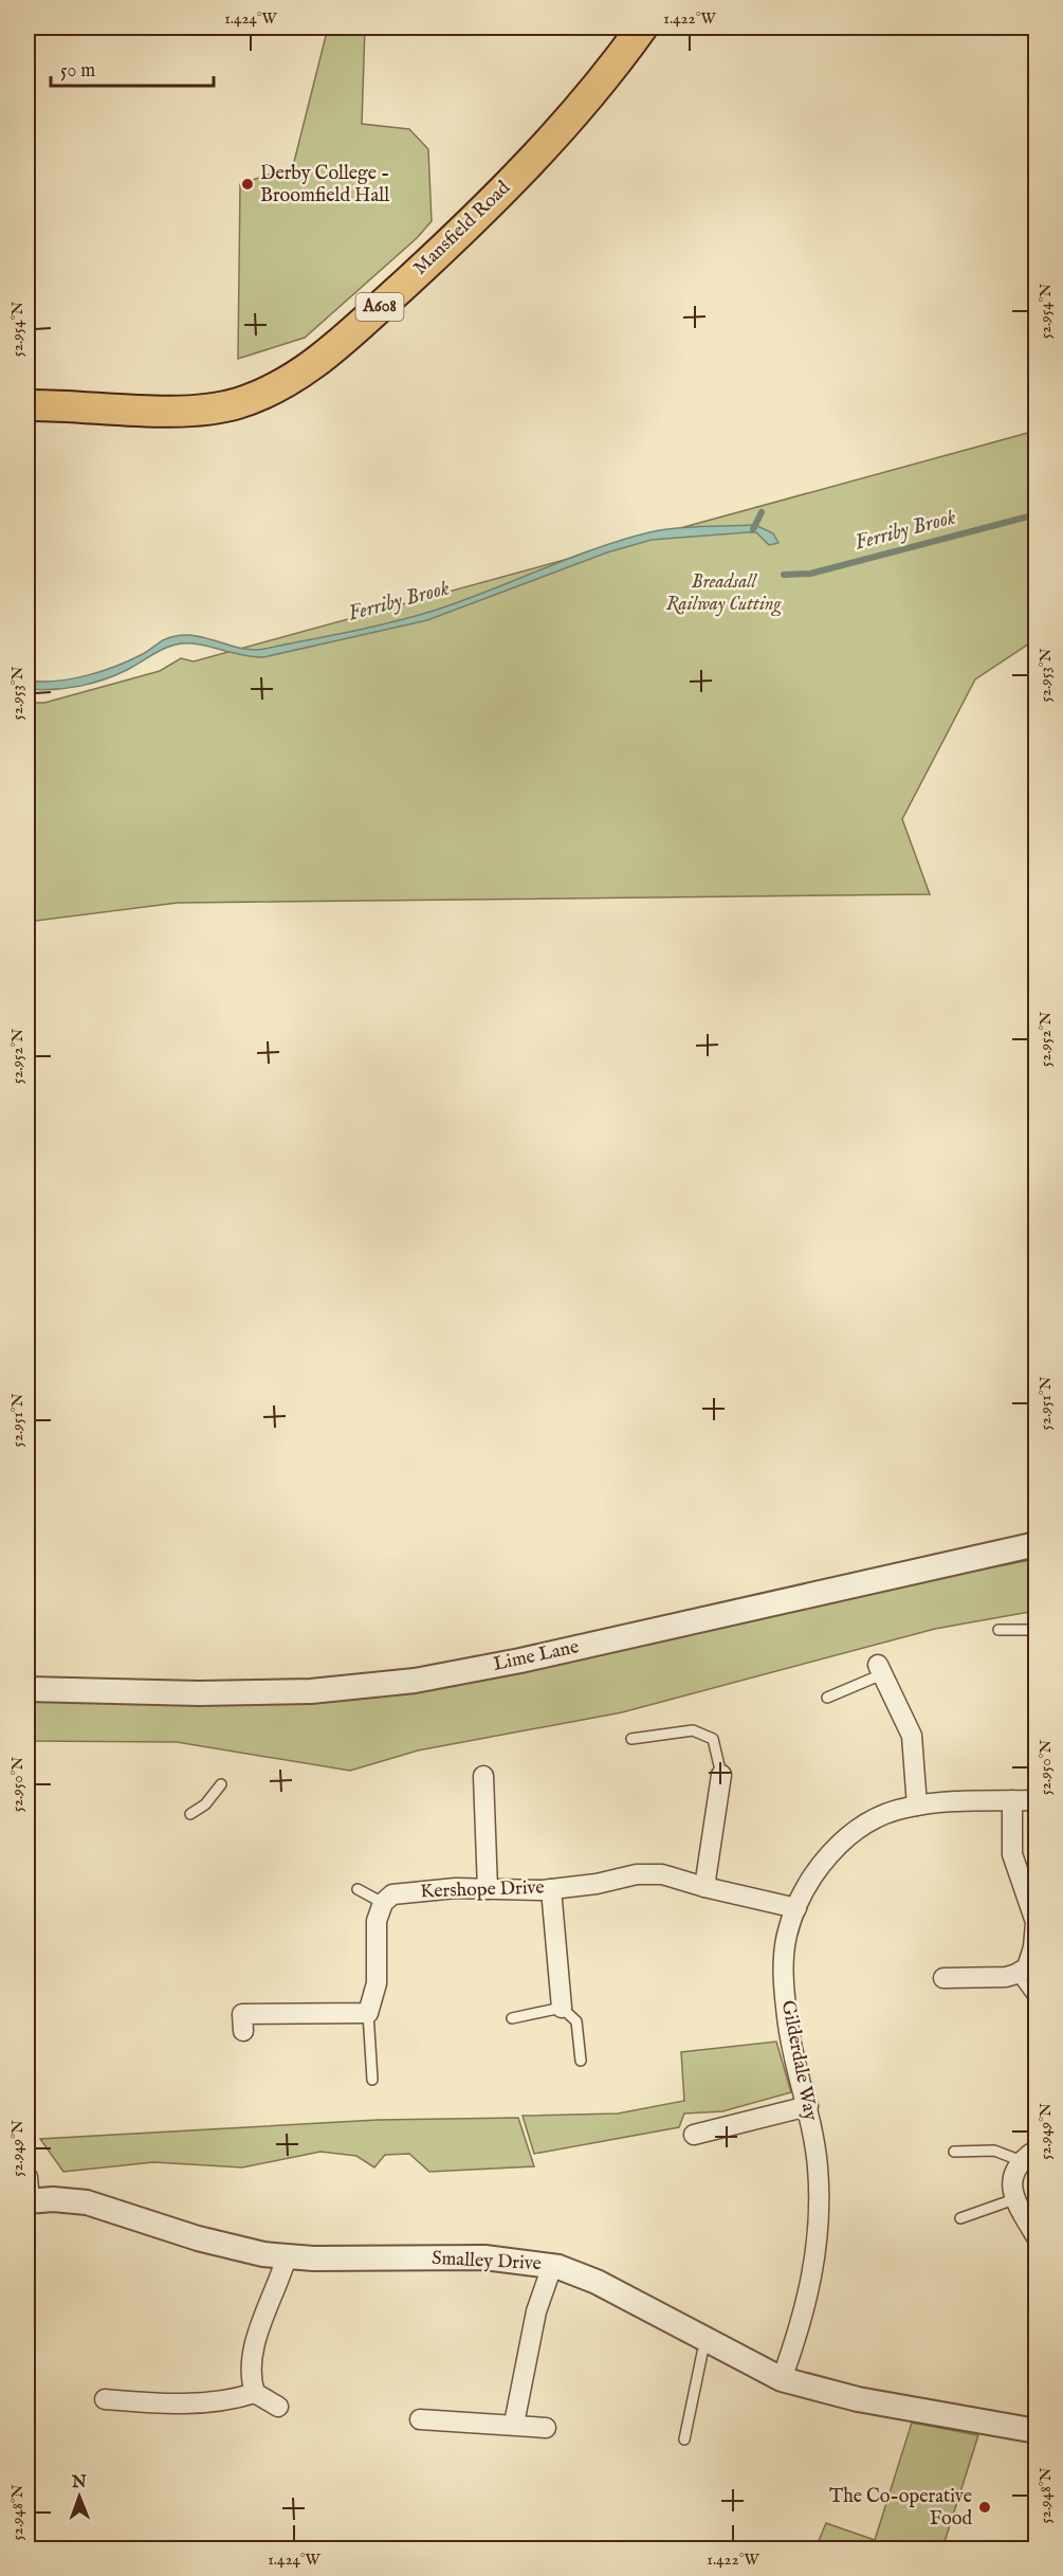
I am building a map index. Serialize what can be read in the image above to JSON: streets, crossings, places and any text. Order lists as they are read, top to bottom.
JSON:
{
  "streets": {
    "main road": ["Mansfield Road", "A608"],
    "street": [
      "Lime Lane",
      "Kershope Drive",
      "Gilderdale Way",
      "Smalley Drive"
    ]
  },
  "crossings": [
    ["Kershope Drive", "Gilderdale Way"],
    ["Gilderdale Way", "Smalley Drive"]
  ],
  "water": ["Ferriby Brook"],
  "parks": ["Breadsall Railway Cutting"],
  "places": ["Derby College - Broomfield Hall", "The Co-operative Food"],
  "scale_bar": "50 m",
  "north": "top",
  "coordinates": [
    "1.424°W",
    "1.422°W",
    "52.954°N",
    "52.953°N",
    "52.952°N",
    "52.951°N",
    "52.950°N",
    "52.949°N",
    "52.948°N"
  ]
}
